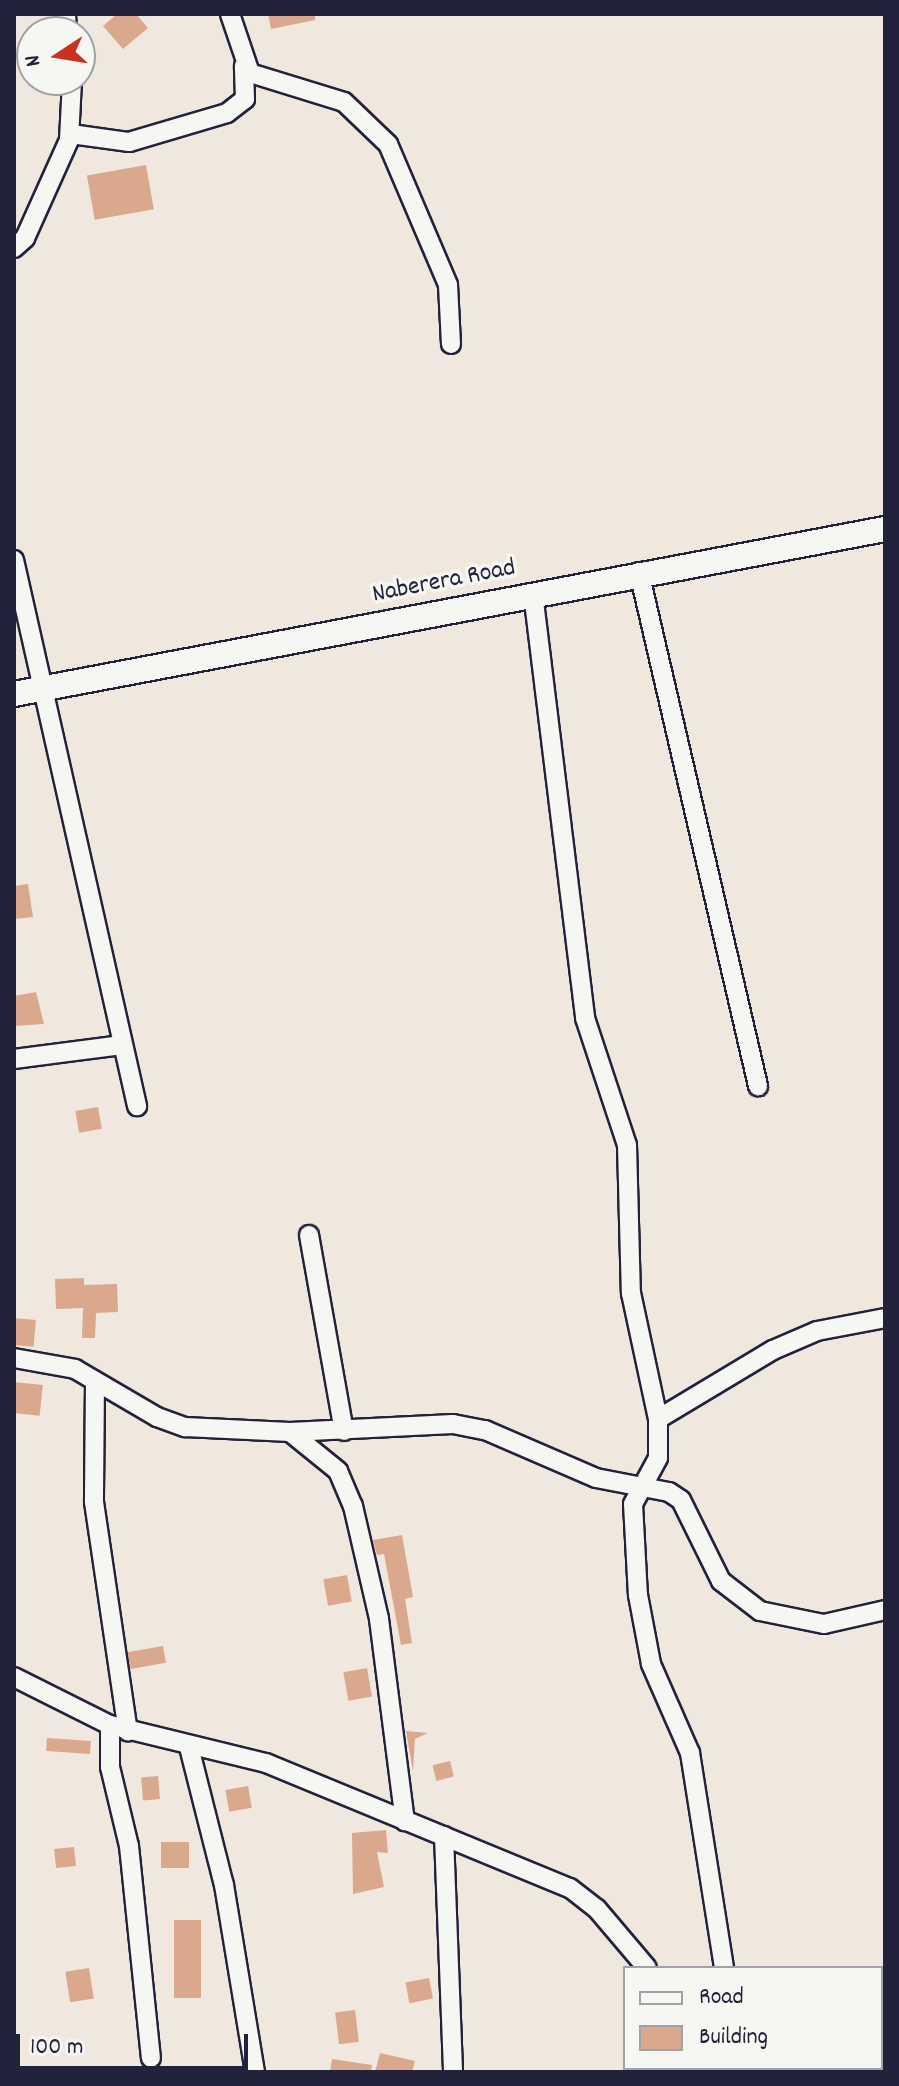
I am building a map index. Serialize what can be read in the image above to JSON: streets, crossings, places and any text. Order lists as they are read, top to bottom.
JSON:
{
  "streets": {
    "street": ["Naberera Road"]
  },
  "legend": ["Road", "Building"],
  "scale_bar": "100 m",
  "north": "left"
}
